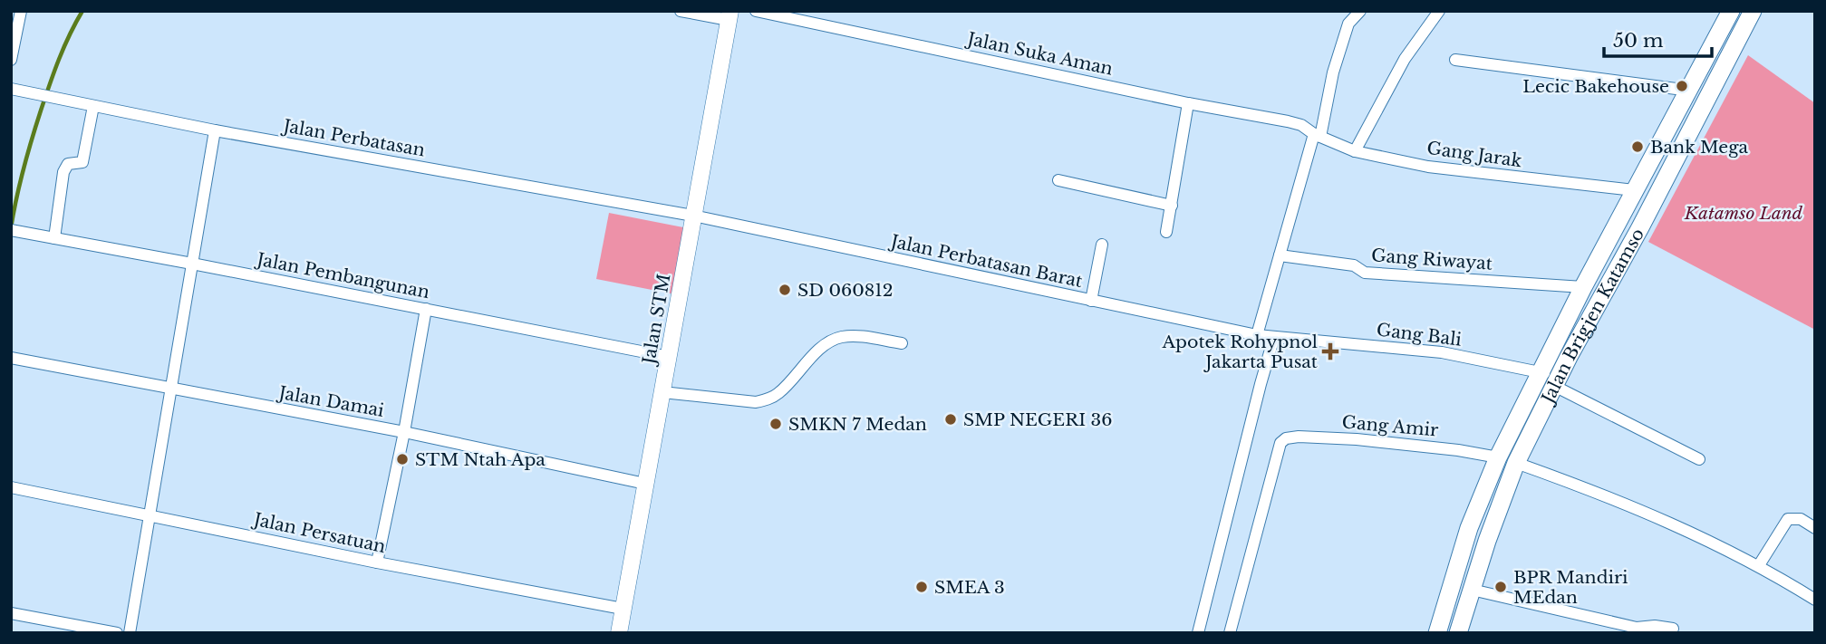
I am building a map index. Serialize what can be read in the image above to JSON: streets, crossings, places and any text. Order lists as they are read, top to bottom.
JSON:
{
  "streets": {
    "main road": ["Jalan Brigjen Katamso"],
    "street": [
      "Jalan Suka Aman",
      "Jalan Perbatasan",
      "Gang Jarak",
      "Gang Riwayat",
      "Jalan Perbatasan Barat",
      "Jalan Pembangunan",
      "Jalan STM",
      "Gang Bali",
      "Jalan Damai",
      "Gang Amir",
      "Jalan Persatuan"
    ]
  },
  "crossings": [
    ["Jalan Suka Aman", "Gang Jarak"],
    ["Jalan Perbatasan", "Jalan Perbatasan Barat"],
    ["Jalan Perbatasan", "Jalan STM"],
    ["Gang Jarak", "Jalan Brigjen Katamso"],
    ["Gang Riwayat", "Jalan Brigjen Katamso"],
    ["Jalan Perbatasan Barat", "Jalan STM"],
    ["Jalan Perbatasan Barat", "Gang Bali"],
    ["Jalan Pembangunan", "Jalan STM"],
    ["Jalan Brigjen Katamso", "Gang Bali"],
    ["Jalan Brigjen Katamso", "Gang Amir"],
    ["Jalan STM", "Jalan Damai"],
    ["Jalan STM", "Jalan Persatuan"]
  ],
  "parks": ["Katamso Land"],
  "places": {
    "other": [
      "Lecic Bakehouse",
      "Bank Mega",
      "SD 060812",
      "SMP NEGERI 36",
      "SMKN 7 Medan",
      "STM Ntah Apa",
      "SMEA 3",
      "BPR Mandiri MEdan"
    ],
    "health": ["Apotek Rohypnol Jakarta Pusat"]
  },
  "scale_bar": "50 m"
}
